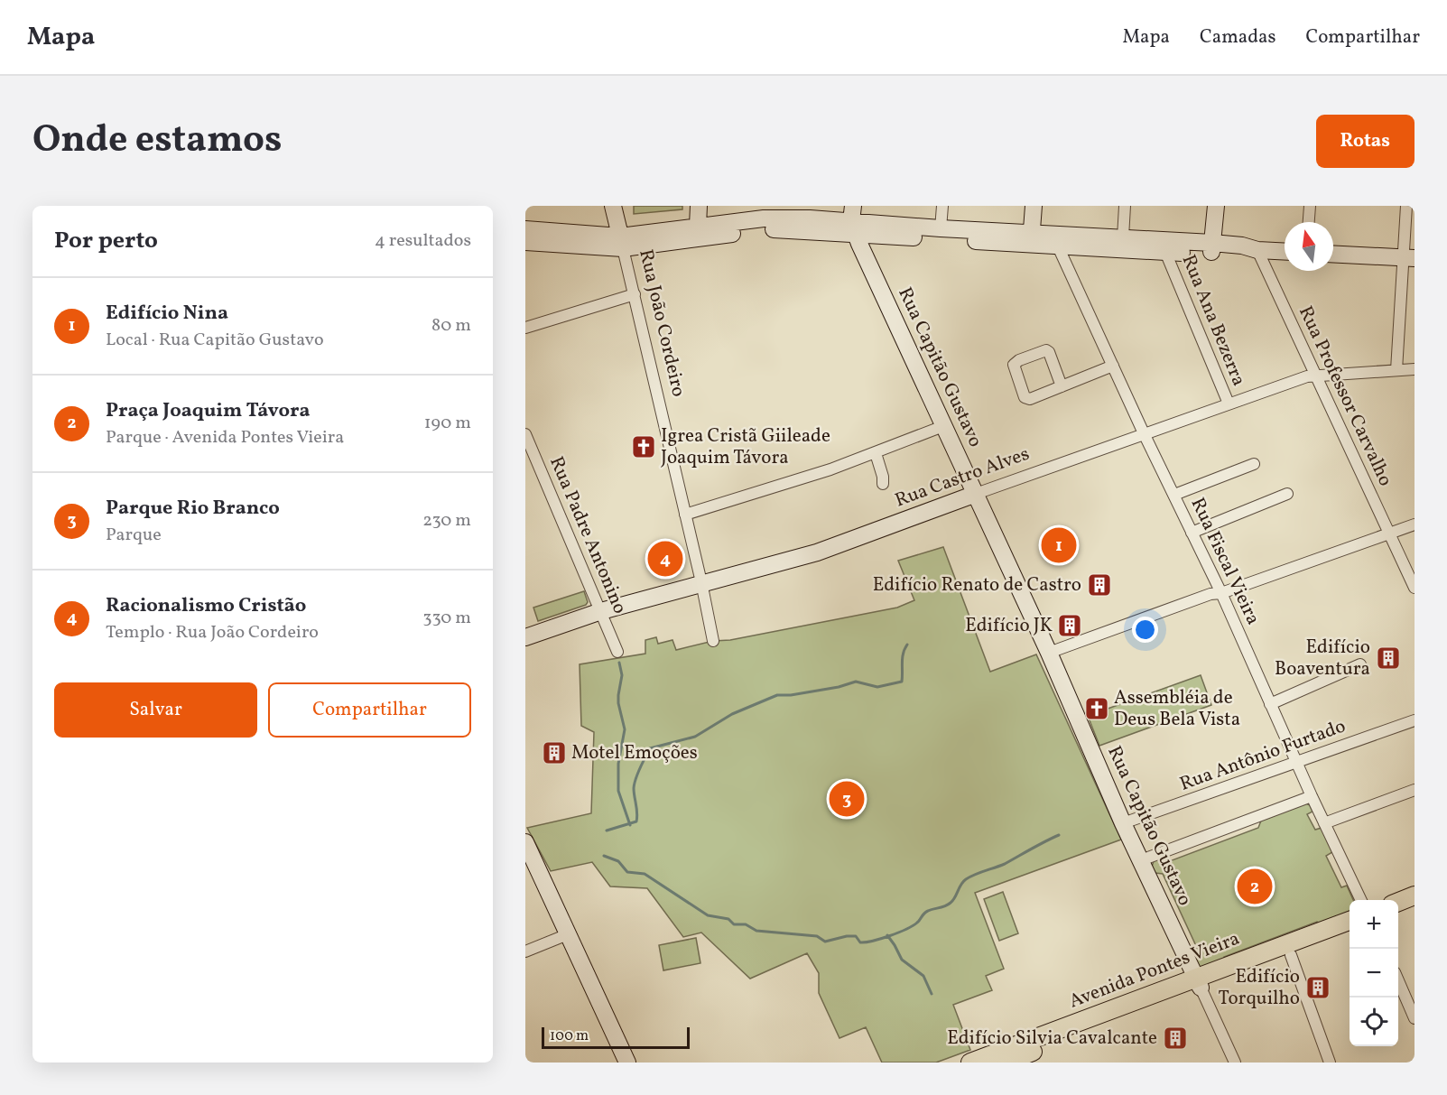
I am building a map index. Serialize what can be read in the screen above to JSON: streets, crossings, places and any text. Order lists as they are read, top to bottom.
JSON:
{
  "streets": {
    "main road": [
      "Rua João Cordeiro",
      "Rua Capitão Gustavo",
      "Rua Castro Alves",
      "Avenida Pontes Vieira"
    ],
    "street": [
      "Rua Ana Bezerra",
      "Rua Professor Carvalho",
      "Rua Padre Antonino",
      "Rua Fiscal Vieira",
      "Rua Antônio Furtado"
    ]
  },
  "crossings": [
    ["Rua Ana Bezerra", "Rua Castro Alves"],
    ["Rua João Cordeiro", "Rua Castro Alves"],
    ["Rua Capitão Gustavo", "Rua Castro Alves"],
    ["Rua Capitão Gustavo", "Rua Antônio Furtado"],
    ["Rua Capitão Gustavo", "Avenida Pontes Vieira"],
    ["Rua Professor Carvalho", "Rua Castro Alves"],
    ["Rua Castro Alves", "Rua Padre Antonino"],
    ["Rua Castro Alves", "Rua Fiscal Vieira"],
    ["Rua Fiscal Vieira", "Rua Antônio Furtado"]
  ],
  "places": {
    "church": ["Igrea Cristã Giileade Joaquim Távora", "Assembléia de Deus Bela Vista"],
    "building": [
      "Edifício Renato de Castro",
      "Edifício JK",
      "Edifício Boaventura",
      "Motel Emoções",
      "Edifício Torquilho",
      "Edifício Silvia Cavalcante"
    ]
  },
  "scale_bar": "100 m",
  "north": "top",
  "page": {
    "header": "Mapa",
    "nav": ["Mapa", "Camadas", "Compartilhar"],
    "title": "Onde estamos",
    "buttons": [
      "Rotas",
      ["Salvar", "Compartilhar"]
    ],
    "heading": ["Por perto", "4 resultados"],
    "list": [
      {
        "mark": "1",
        "name": "Edifício Nina",
        "note": "Local · Rua Capitão Gustavo",
        "value": "80 m"
      },
      {
        "mark": "2",
        "name": "Praça Joaquim Távora",
        "note": "Parque · Avenida Pontes Vieira",
        "value": "190 m"
      },
      {
        "mark": "3",
        "name": "Parque Rio Branco",
        "note": "Parque",
        "value": "230 m"
      },
      {
        "mark": "4",
        "name": "Racionalismo Cristão",
        "note": "Templo · Rua João Cordeiro",
        "value": "330 m"
      }
    ],
    "pins": [
      "1",
      "4",
      "3",
      "2"
    ],
    "map_buttons": ["+", "−"],
    "scale": "100 m"
  }
}
